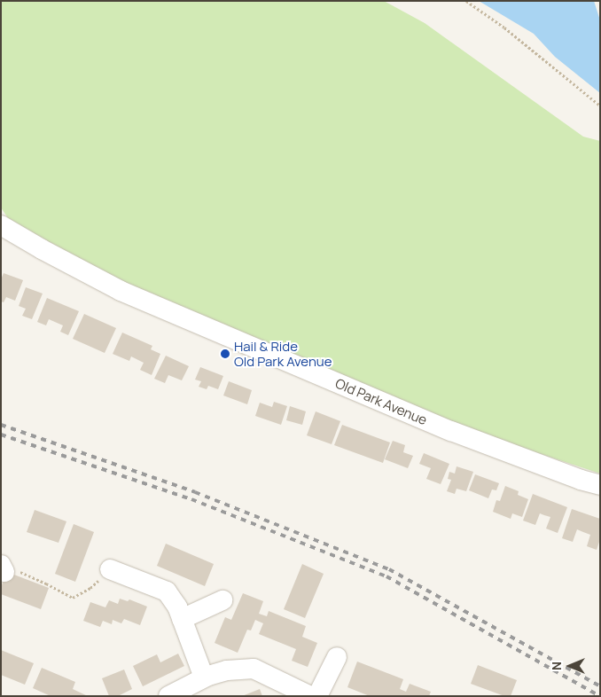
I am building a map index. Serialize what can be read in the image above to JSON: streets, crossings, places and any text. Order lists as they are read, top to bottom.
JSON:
{
  "streets": {
    "street": ["Old Park Avenue"]
  },
  "places": ["Hail & Ride Old Park Avenue"],
  "north": "left"
}
